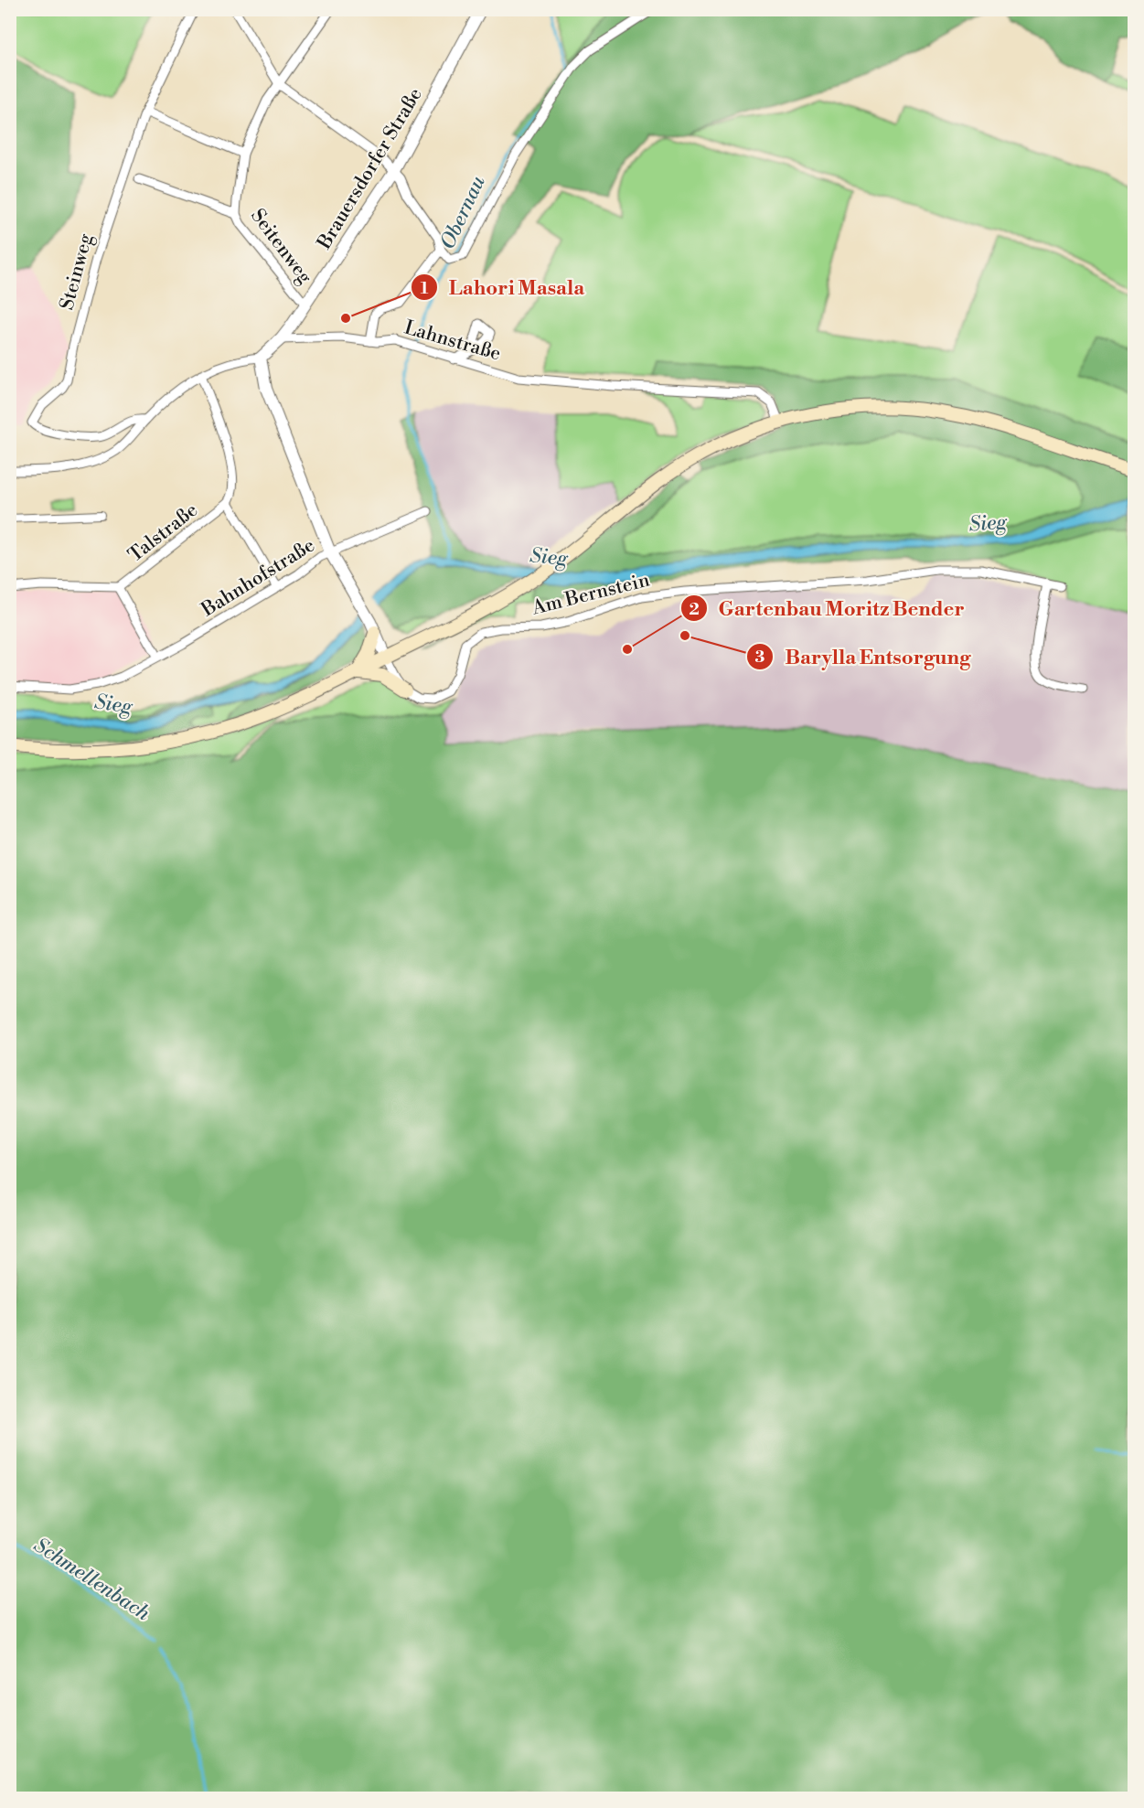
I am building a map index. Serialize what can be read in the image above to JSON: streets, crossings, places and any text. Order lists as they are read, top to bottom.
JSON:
{
  "streets": {
    "street": [
      "Brauersdorfer Straße",
      "Seitenweg",
      "Steinweg",
      "Lahnstraße",
      "Talstraße",
      "Bahnhofstraße",
      "Am Bernstein"
    ]
  },
  "crossings": [
    ["Brauersdorfer Straße", "Seitenweg"],
    ["Brauersdorfer Straße", "Lahnstraße"],
    ["Talstraße", "Bahnhofstraße"]
  ],
  "water": ["Obernau", "Sieg", "Schmellenbach"],
  "places": ["Lahori Masala", "Barylla Entsorgung", "Gartenbau Moritz Bender"]
}
